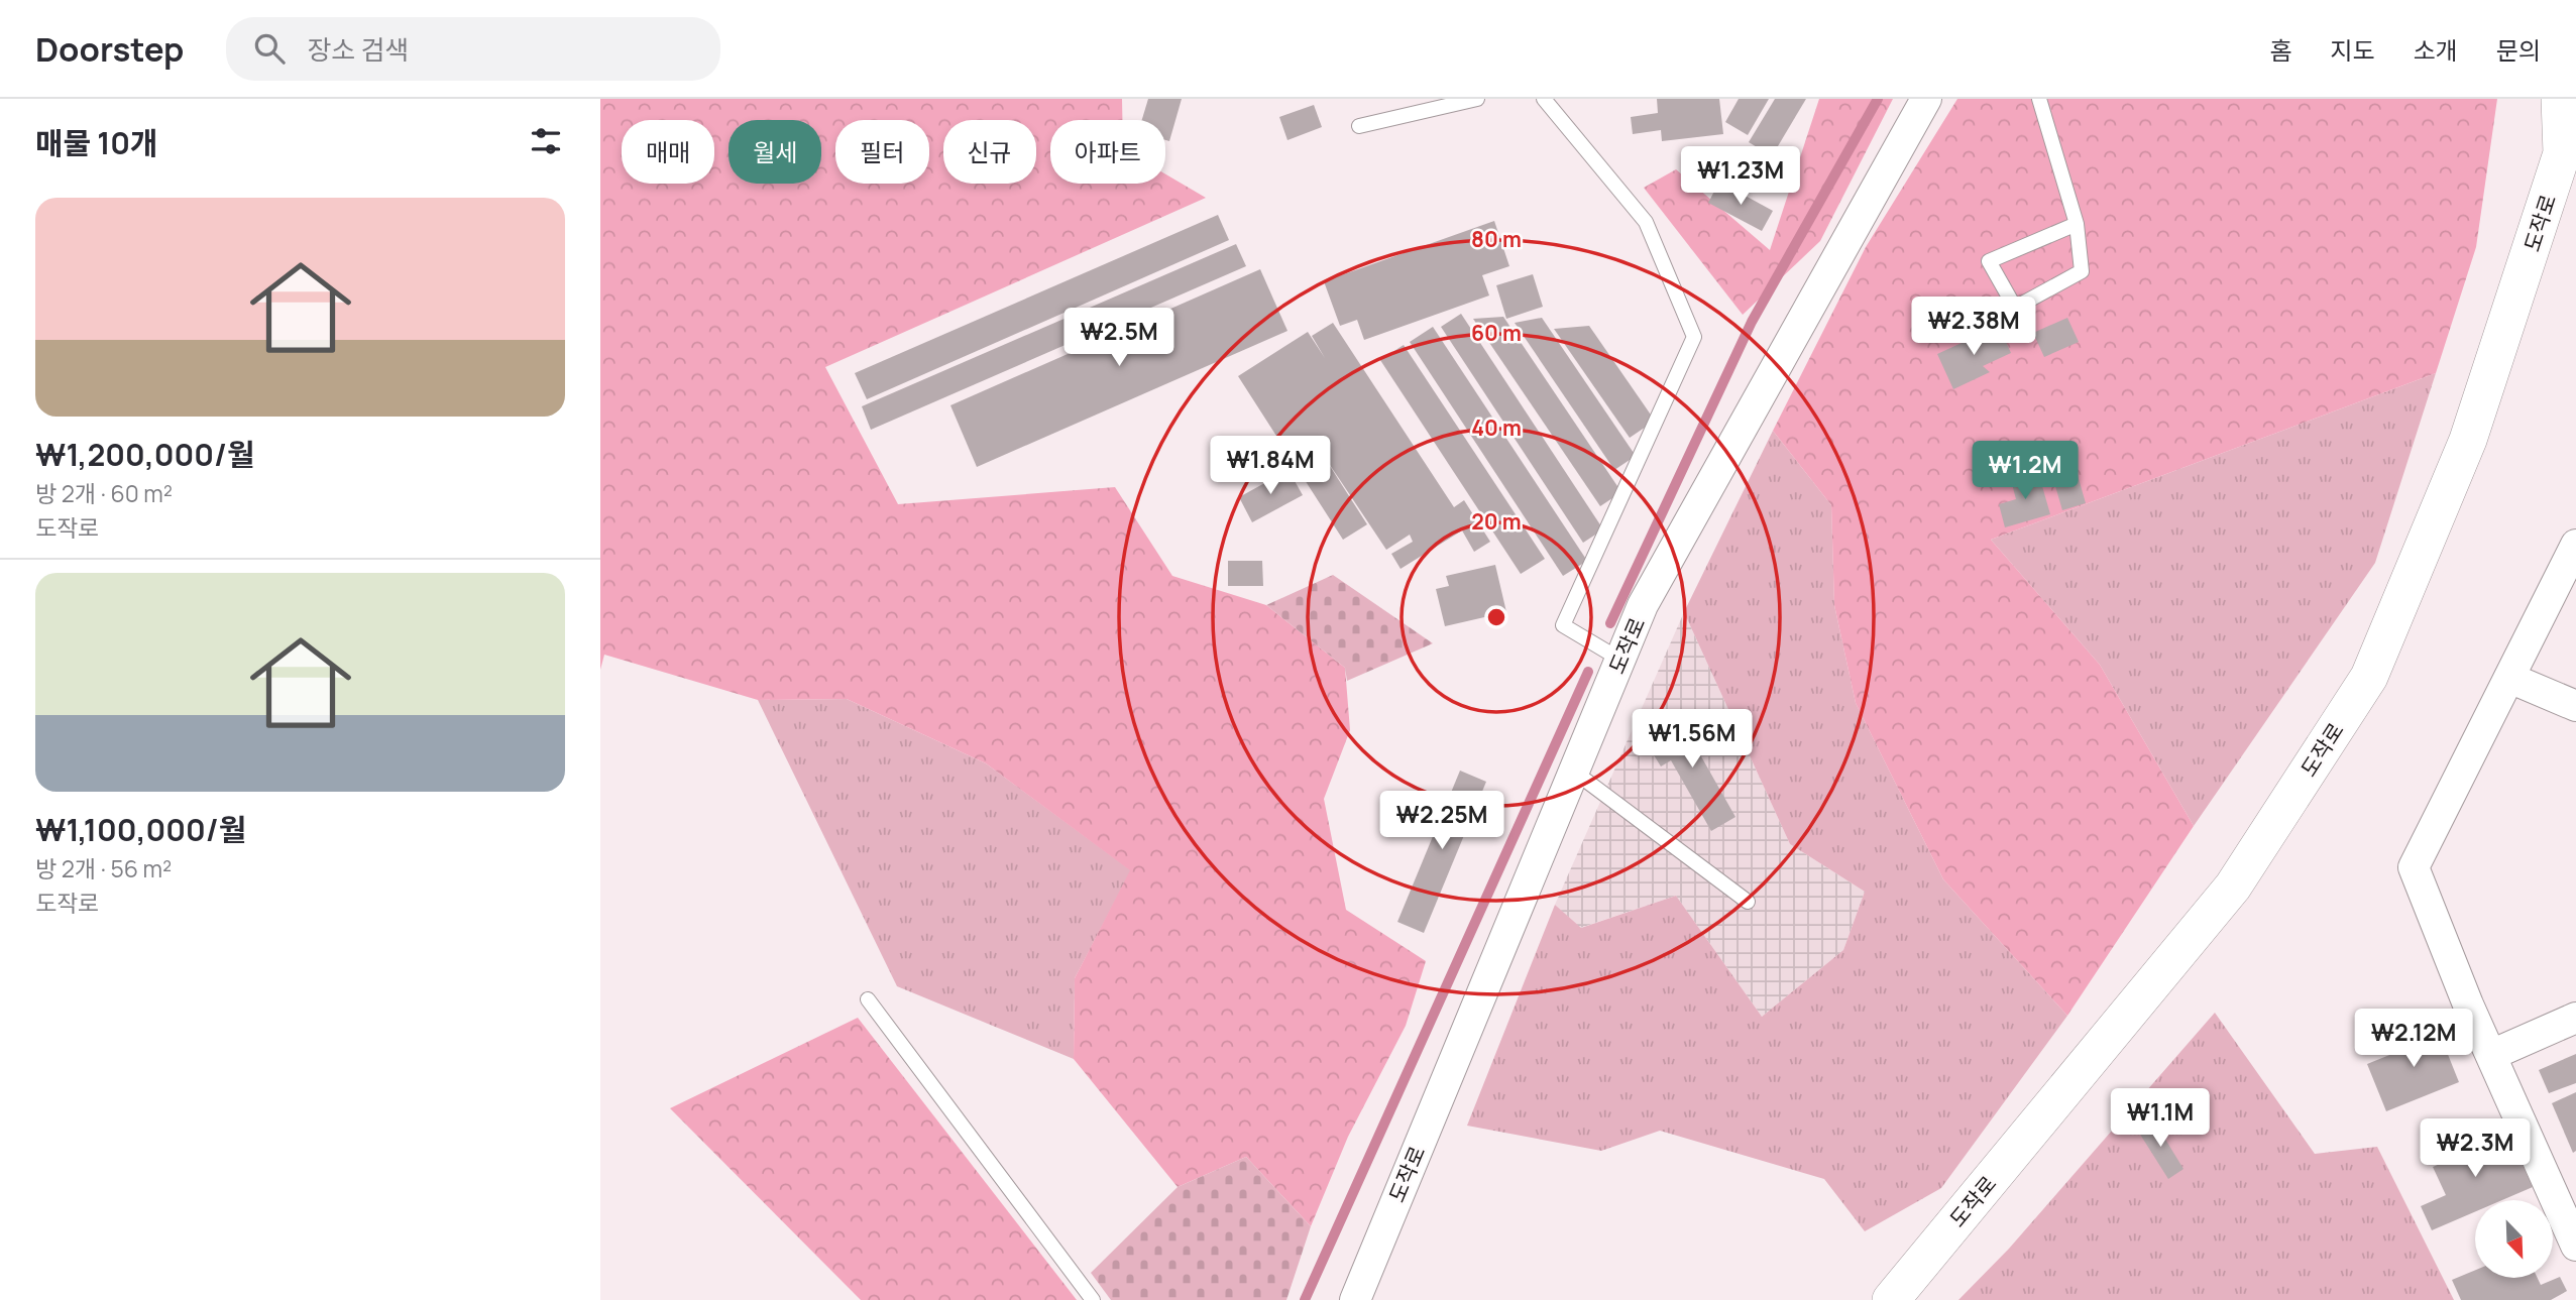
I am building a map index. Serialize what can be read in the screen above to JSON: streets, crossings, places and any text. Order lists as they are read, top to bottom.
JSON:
{
  "streets": {
    "street": ["도작로"]
  },
  "north": "bottom right",
  "page": {
    "header": "Doorstep",
    "search": "장소 검색",
    "nav": [
      "홈",
      "지도",
      "소개",
      "문의"
    ],
    "heading": "매물 10개",
    "chip": [
      "매매",
      "월세",
      "필터",
      "신규",
      "아파트"
    ],
    "price": [
      "₩1.23M",
      "₩2.38M",
      "₩2.5M",
      "₩1.84M",
      "₩1.2M",
      "₩1.56M",
      "₩2.25M",
      "₩2.12M",
      "₩1.1M",
      "₩2.3M"
    ],
    "list": [
      {
        "name": "₩1,200,000/월",
        "note": "방 2개 · 60 m² · 도작로"
      },
      {
        "name": "₩1,100,000/월",
        "note": "방 2개 · 56 m² · 도작로"
      }
    ]
  },
  "rings": [
    "80 m",
    "60 m",
    "40 m",
    "20 m"
  ]
}
